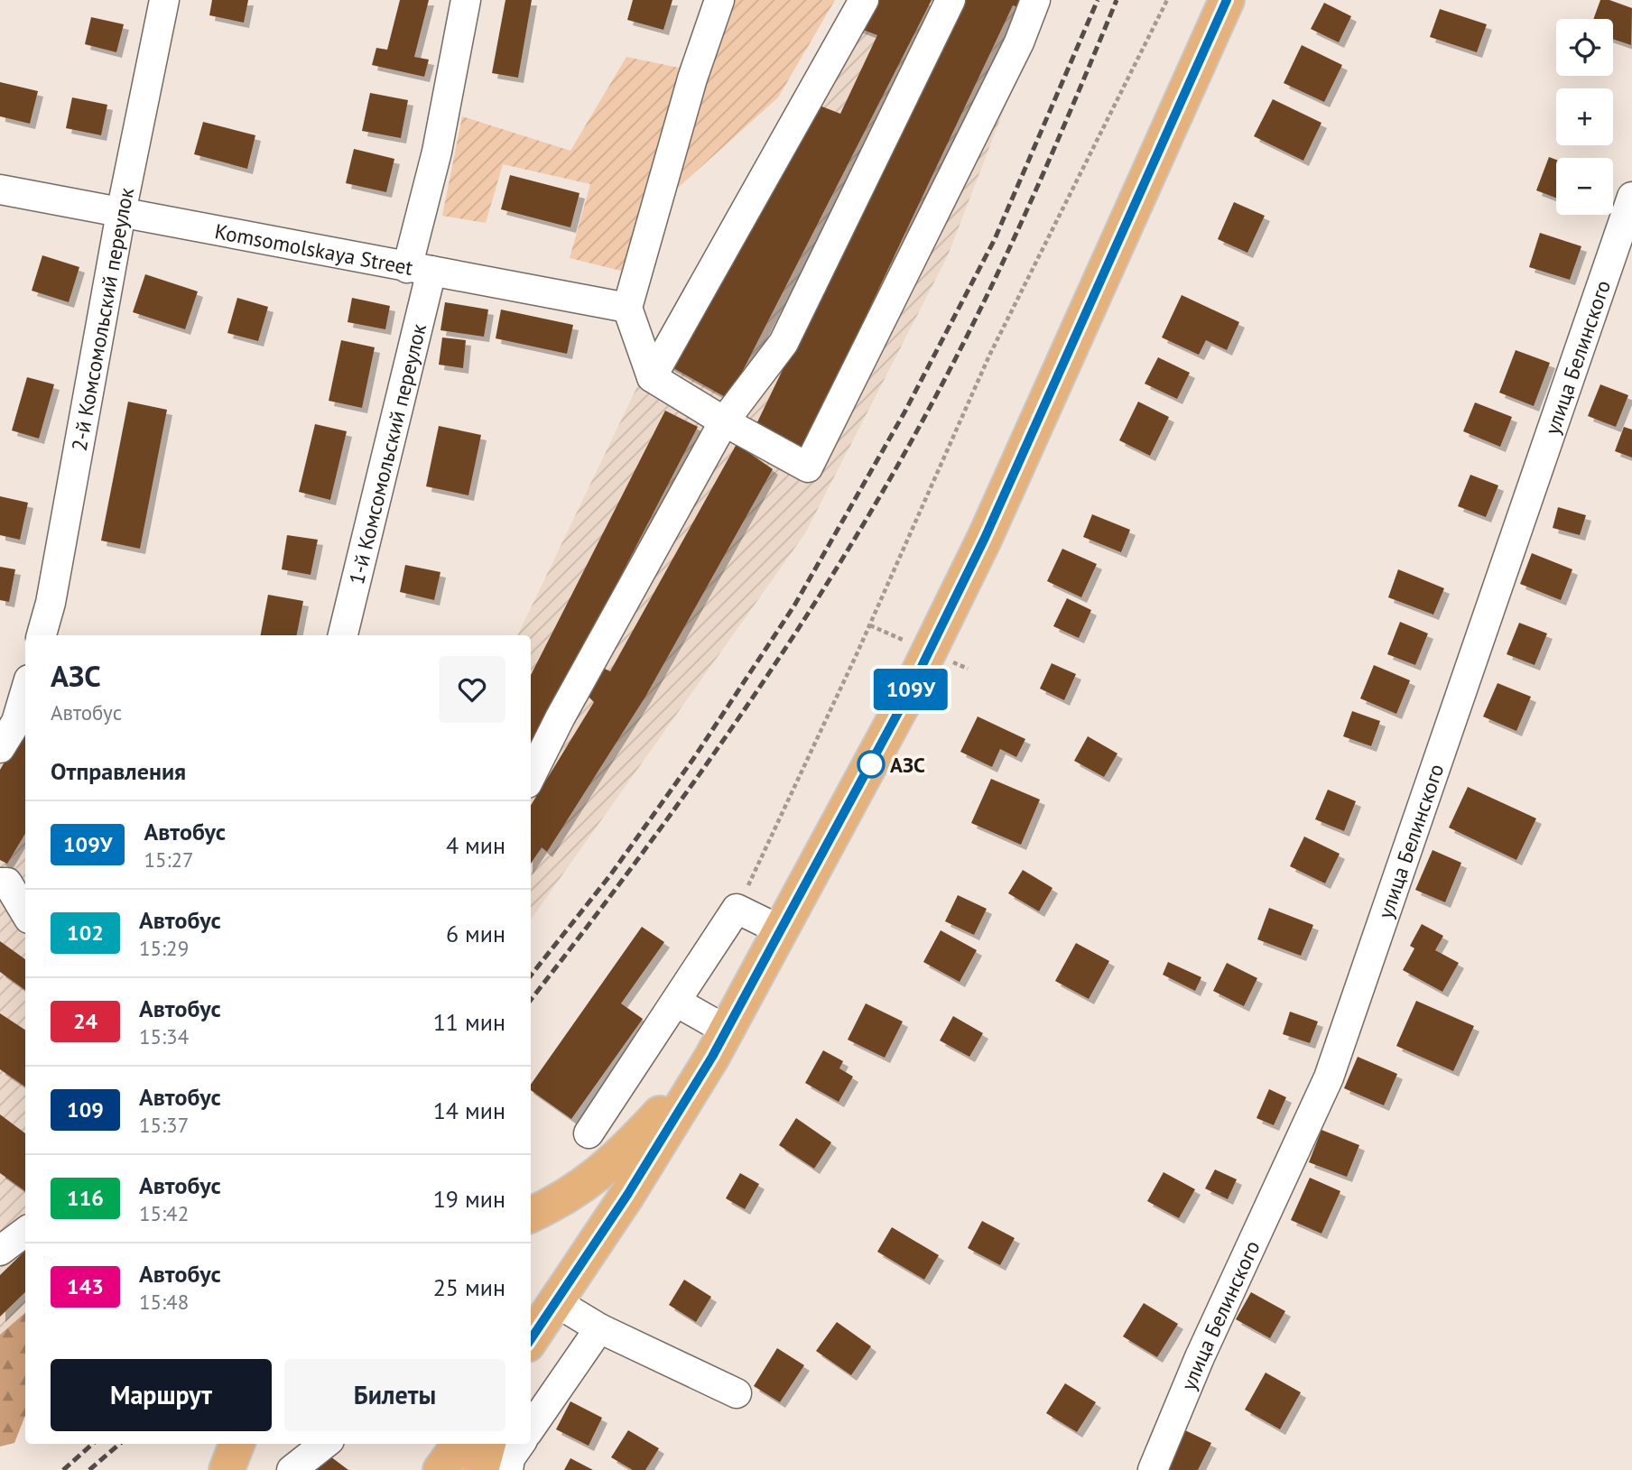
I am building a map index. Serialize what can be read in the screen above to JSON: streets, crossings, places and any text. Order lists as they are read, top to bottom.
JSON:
{
  "streets": {
    "street": [
      "Komsomolskaya Street",
      "2-й Комсомольский переулок",
      "улица Белинского",
      "1-й Комсомольский переулок"
    ]
  },
  "crossings": [
    ["Komsomolskaya Street", "2-й Комсомольский переулок"],
    ["Komsomolskaya Street", "1-й Комсомольский переулок"]
  ],
  "places": ["АЗС"],
  "lines": ["bus line 109У"],
  "page": {
    "on_map": "109У",
    "map_buttons": ["+", "−"],
    "heading": [
      ["АЗС", "Автобус"],
      "Отправления"
    ],
    "list": [
      {
        "mark": "109У",
        "name": "Автобус",
        "note": "15:27",
        "value": "4 мин"
      },
      {
        "mark": "102",
        "name": "Автобус",
        "note": "15:29",
        "value": "6 мин"
      },
      {
        "mark": "24",
        "name": "Автобус",
        "note": "15:34",
        "value": "11 мин"
      },
      {
        "mark": "109",
        "name": "Автобус",
        "note": "15:37",
        "value": "14 мин"
      },
      {
        "mark": "116",
        "name": "Автобус",
        "note": "15:42",
        "value": "19 мин"
      },
      {
        "mark": "143",
        "name": "Автобус",
        "note": "15:48",
        "value": "25 мин"
      }
    ],
    "buttons": ["Маршрут", "Билеты"]
  }
}
